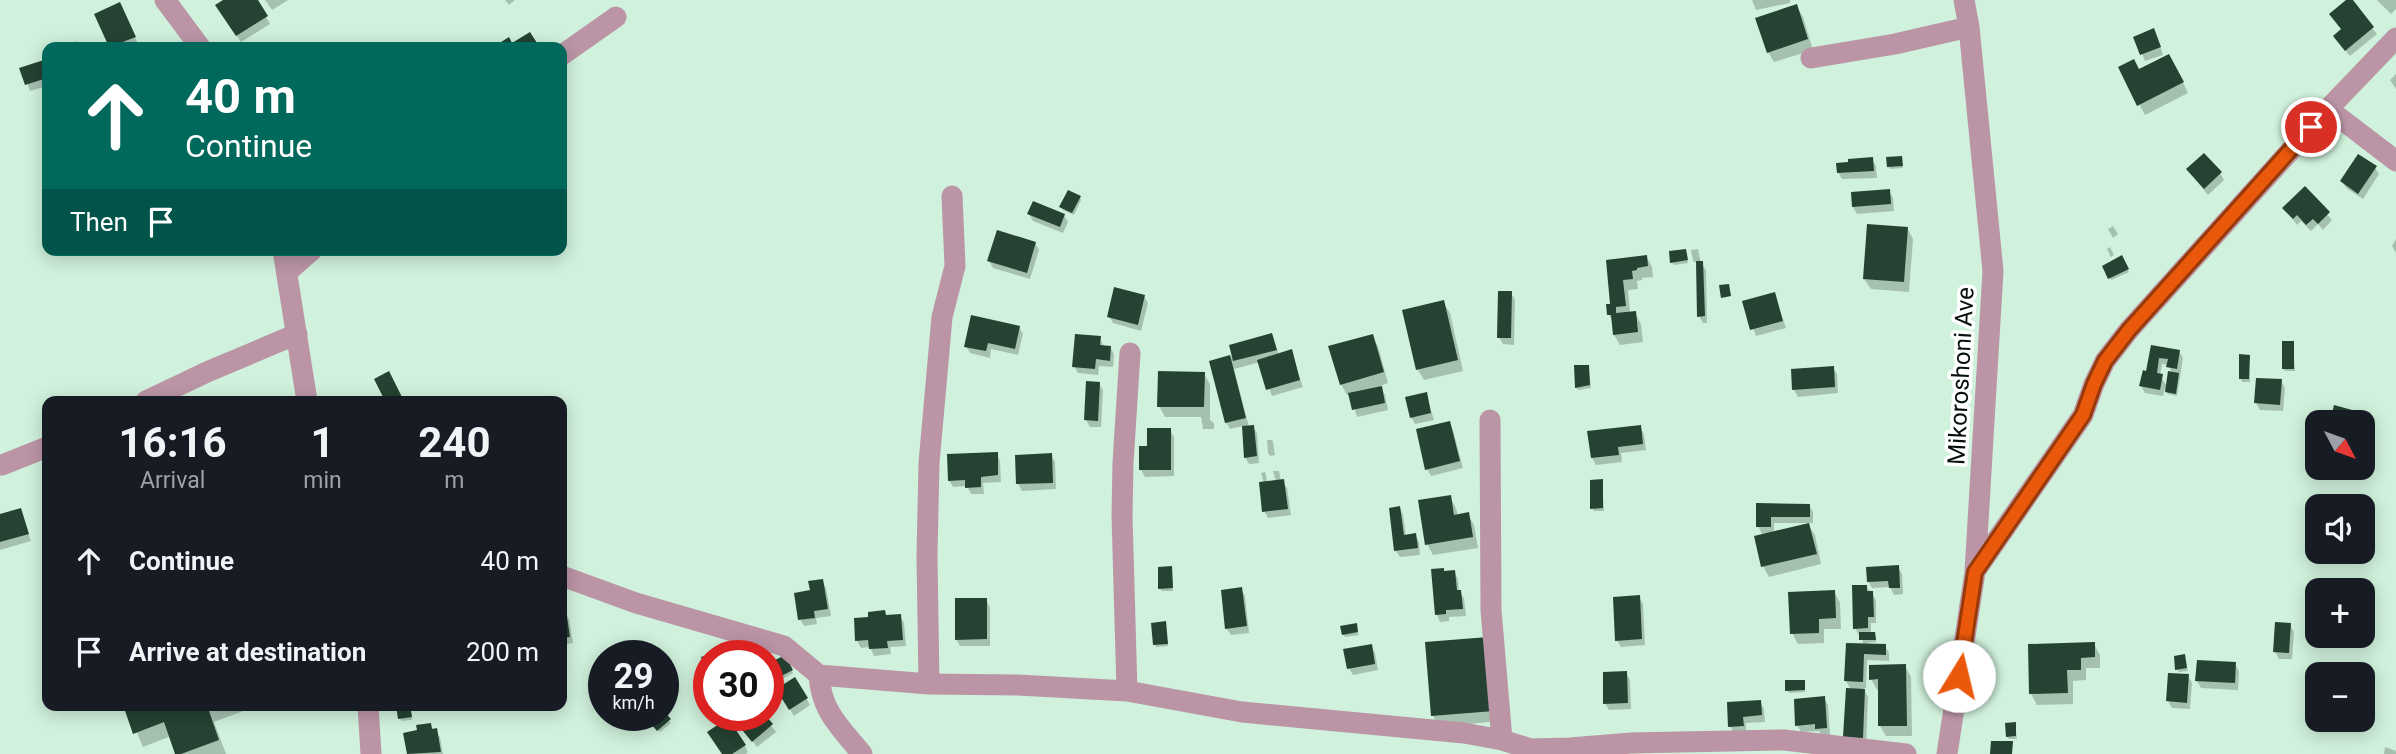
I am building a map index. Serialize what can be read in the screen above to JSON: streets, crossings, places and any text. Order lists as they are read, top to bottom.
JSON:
{
  "streets": {
    "street": ["Mikoroshoni Ave"]
  },
  "north": "bottom right",
  "page": {
    "turn": ["40 m", "Continue"],
    "then": "Then",
    "eta": [
      "16:16",
      "Arrival",
      "1",
      "min",
      "240",
      "m"
    ],
    "map_buttons": ["+", "−"],
    "list": [
      {
        "name": "Continue",
        "value": "40 m"
      },
      {
        "name": "Arrive at destination",
        "value": "200 m"
      }
    ],
    "speed": "29 km/h",
    "limit": "30"
  }
}
